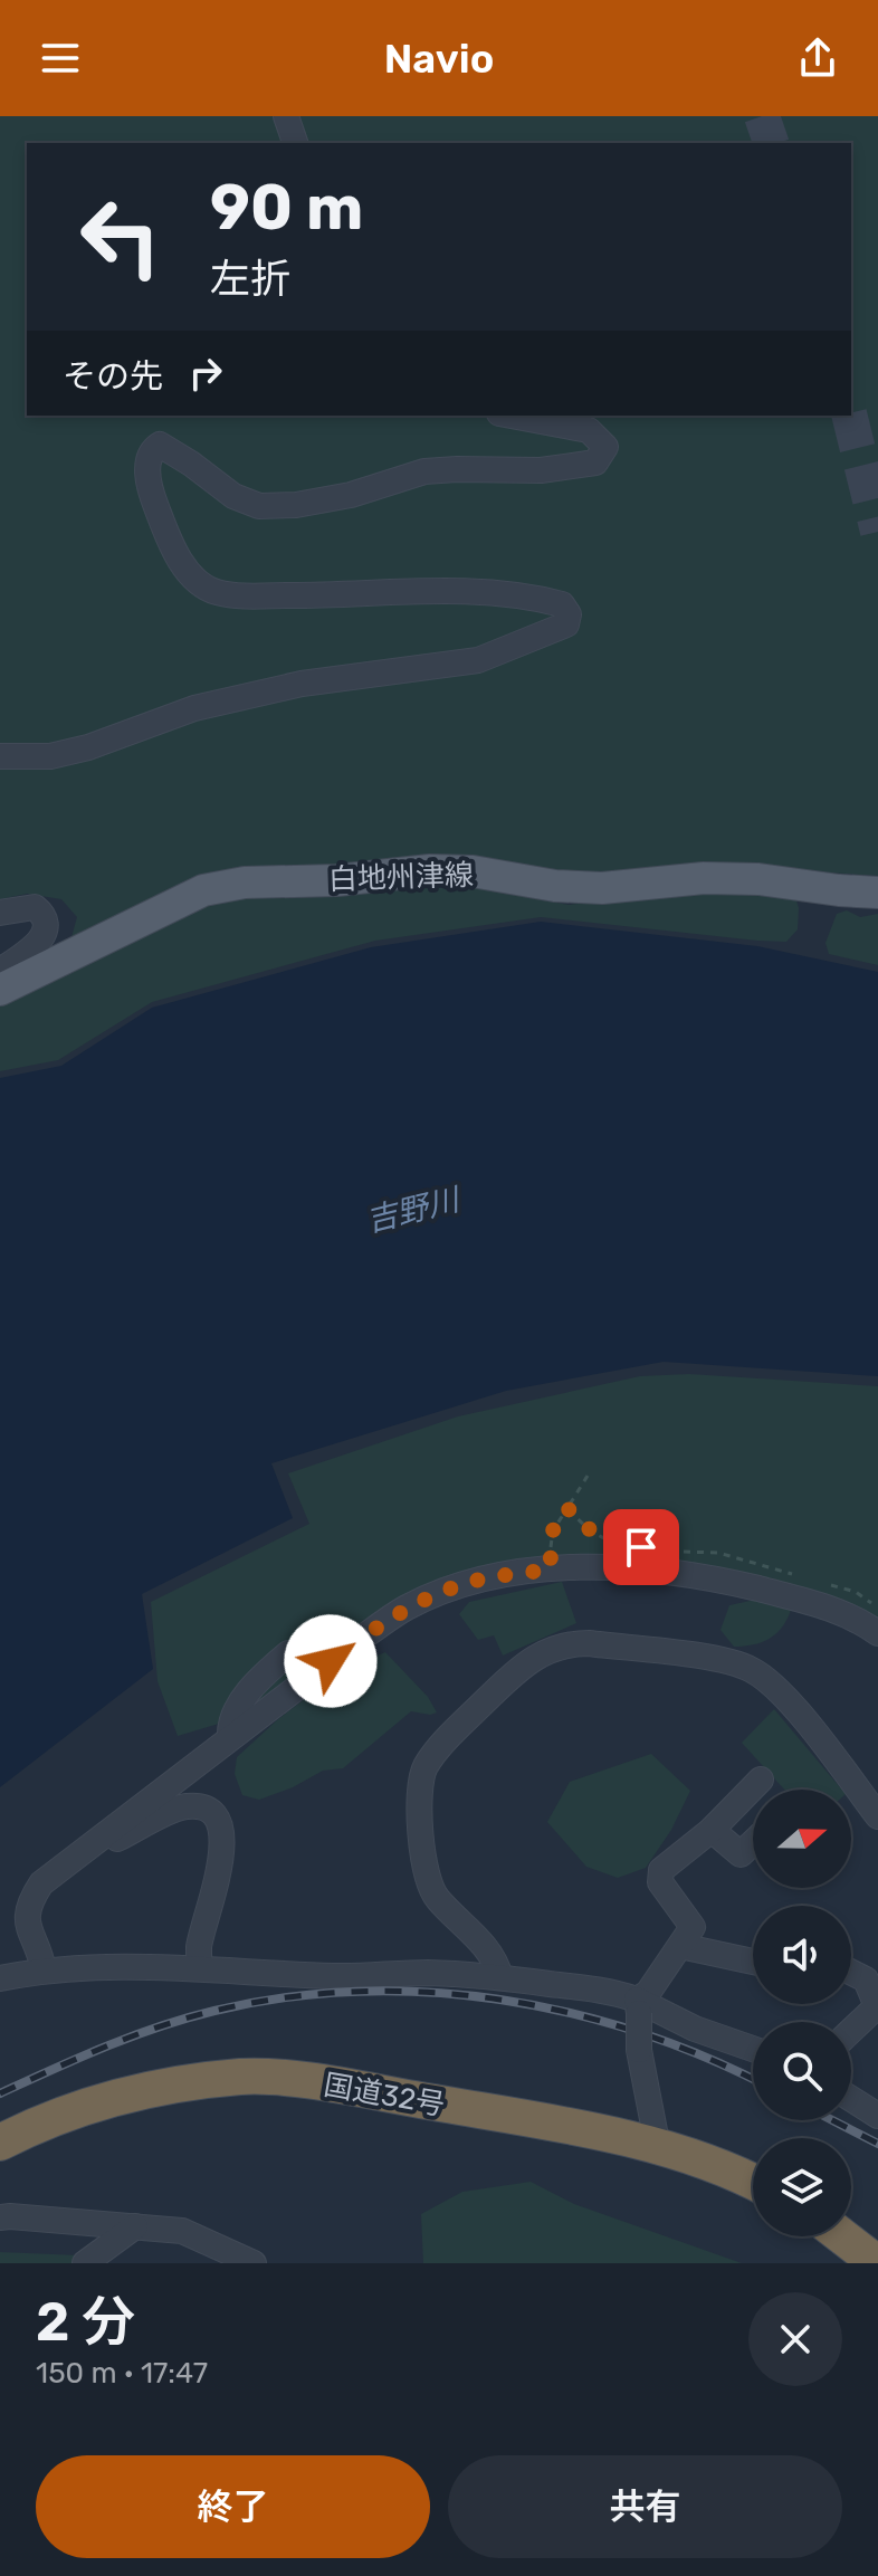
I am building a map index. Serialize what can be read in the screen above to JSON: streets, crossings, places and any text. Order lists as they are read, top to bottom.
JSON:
{
  "streets": {
    "highway": ["国道32号"],
    "main road": ["白地州津線"]
  },
  "water": ["吉野川"],
  "north": "right",
  "page": {
    "header": "Navio",
    "turn": ["90 m", "左折"],
    "then": "その先",
    "heading": ["2 分", "150 m · 17:47"],
    "buttons": ["終了", "共有"]
  }
}
